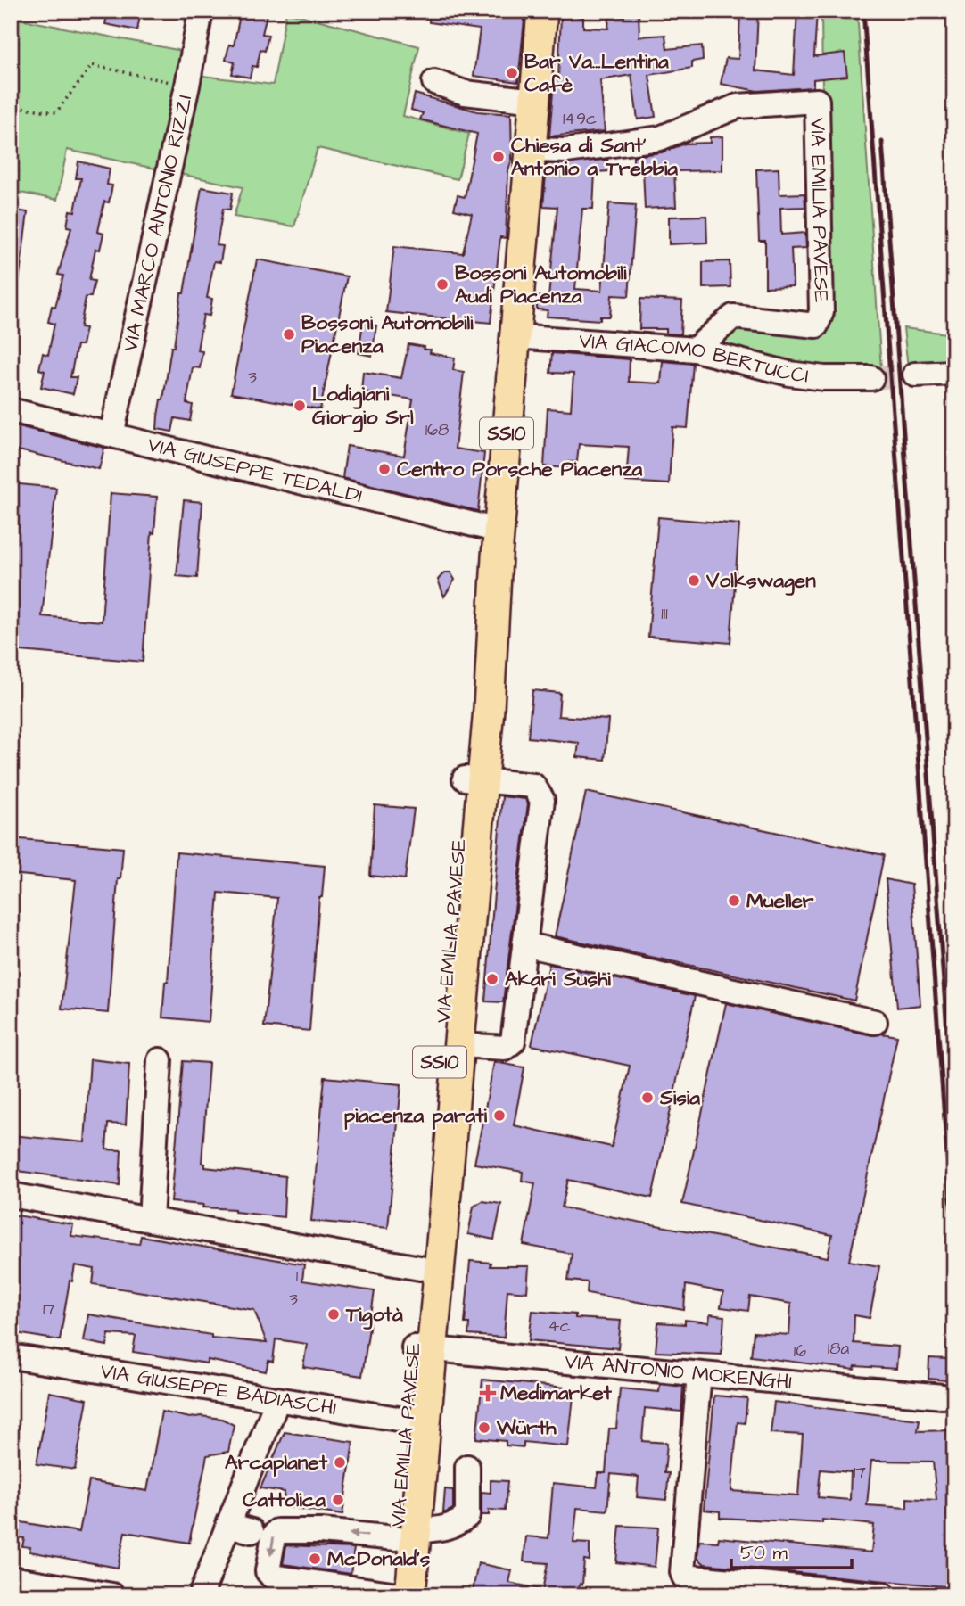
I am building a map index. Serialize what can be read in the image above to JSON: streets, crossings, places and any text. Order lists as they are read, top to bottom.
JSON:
{
  "streets": {
    "main road": ["VIA EMILIA PAVESE", "SS10"],
    "street": [
      "VIA MARCO ANTONIO RIZZI",
      "VIA GIACOMO BERTUCCI",
      "VIA GIUSEPPE TEDALDI",
      "VIA ANTONIO MORENGHI",
      "VIA GIUSEPPE BADIASCHI"
    ]
  },
  "crossings": [
    ["VIA EMILIA PAVESE", "VIA GIACOMO BERTUCCI"],
    ["VIA EMILIA PAVESE", "VIA GIUSEPPE TEDALDI"],
    ["VIA EMILIA PAVESE", "VIA ANTONIO MORENGHI"],
    ["VIA EMILIA PAVESE", "VIA GIUSEPPE BADIASCHI"],
    ["VIA MARCO ANTONIO RIZZI", "VIA GIUSEPPE TEDALDI"]
  ],
  "places": {
    "other": [
      "Bar Va...Lentina Cafè",
      "Chiesa di Sant' Antonio a Trebbia",
      "Bossoni Automobili Audi Piacenza",
      "Bossoni Automobili Piacenza",
      "Lodigiani Giorgio Srl",
      "Centro Porsche Piacenza",
      "Volkswagen",
      "Mueller",
      "Akari Sushi",
      "Sisia",
      "piacenza parati",
      "Tigotà",
      "Würth",
      "Arcaplanet",
      "Cattolica",
      "McDonald's"
    ],
    "health": ["Medimarket"]
  },
  "house_numbers": [
    "149c",
    "3",
    "168",
    "111",
    "1",
    "3",
    "17",
    "4c",
    "18a",
    "16",
    "17"
  ],
  "scale_bar": "50 m"
}
